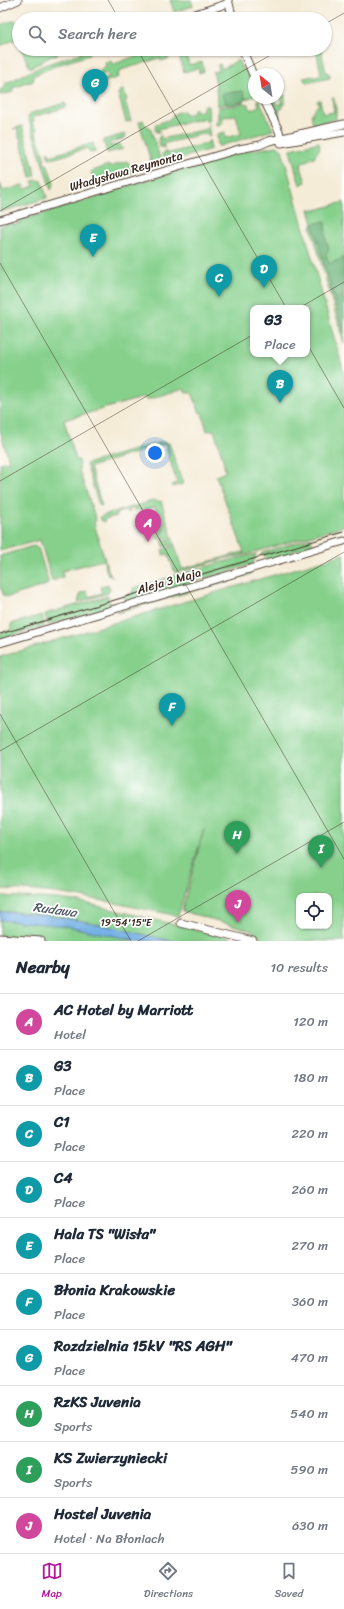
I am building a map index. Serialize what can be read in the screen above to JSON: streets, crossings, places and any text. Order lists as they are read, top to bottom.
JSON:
{
  "streets": {
    "street": ["Władysława Reymonta", "Aleja 3 Maja"]
  },
  "water": ["Rudawa"],
  "north": "top left",
  "page": {
    "search": "Search here",
    "pins": [
      "G",
      "E",
      "D",
      "C",
      "B",
      "A",
      "F",
      "H",
      "I",
      "J"
    ],
    "popup": ["G3", "Place"],
    "heading": ["Nearby", "10 results"],
    "list": [
      {
        "mark": "A",
        "name": "AC Hotel by Marriott",
        "note": "Hotel",
        "value": "120 m"
      },
      {
        "mark": "B",
        "name": "G3",
        "note": "Place",
        "value": "180 m"
      },
      {
        "mark": "C",
        "name": "C1",
        "note": "Place",
        "value": "220 m"
      },
      {
        "mark": "D",
        "name": "C4",
        "note": "Place",
        "value": "260 m"
      },
      {
        "mark": "E",
        "name": "Hala TS \"Wisła\"",
        "note": "Place",
        "value": "270 m"
      },
      {
        "mark": "F",
        "name": "Błonia Krakowskie",
        "note": "Place",
        "value": "360 m"
      },
      {
        "mark": "G",
        "name": "Rozdzielnia 15kV \"RS AGH\"",
        "note": "Place",
        "value": "470 m"
      },
      {
        "mark": "H",
        "name": "RzKS Juvenia",
        "note": "Sports",
        "value": "540 m"
      },
      {
        "mark": "I",
        "name": "KS Zwierzyniecki",
        "note": "Sports",
        "value": "590 m"
      },
      {
        "mark": "J",
        "name": "Hostel Juvenia",
        "note": "Hotel · Na Błoniach",
        "value": "630 m"
      }
    ],
    "nav": ["Map", "Directions", "Saved"]
  },
  "coordinates": ["19°54'15\"E"]
}
